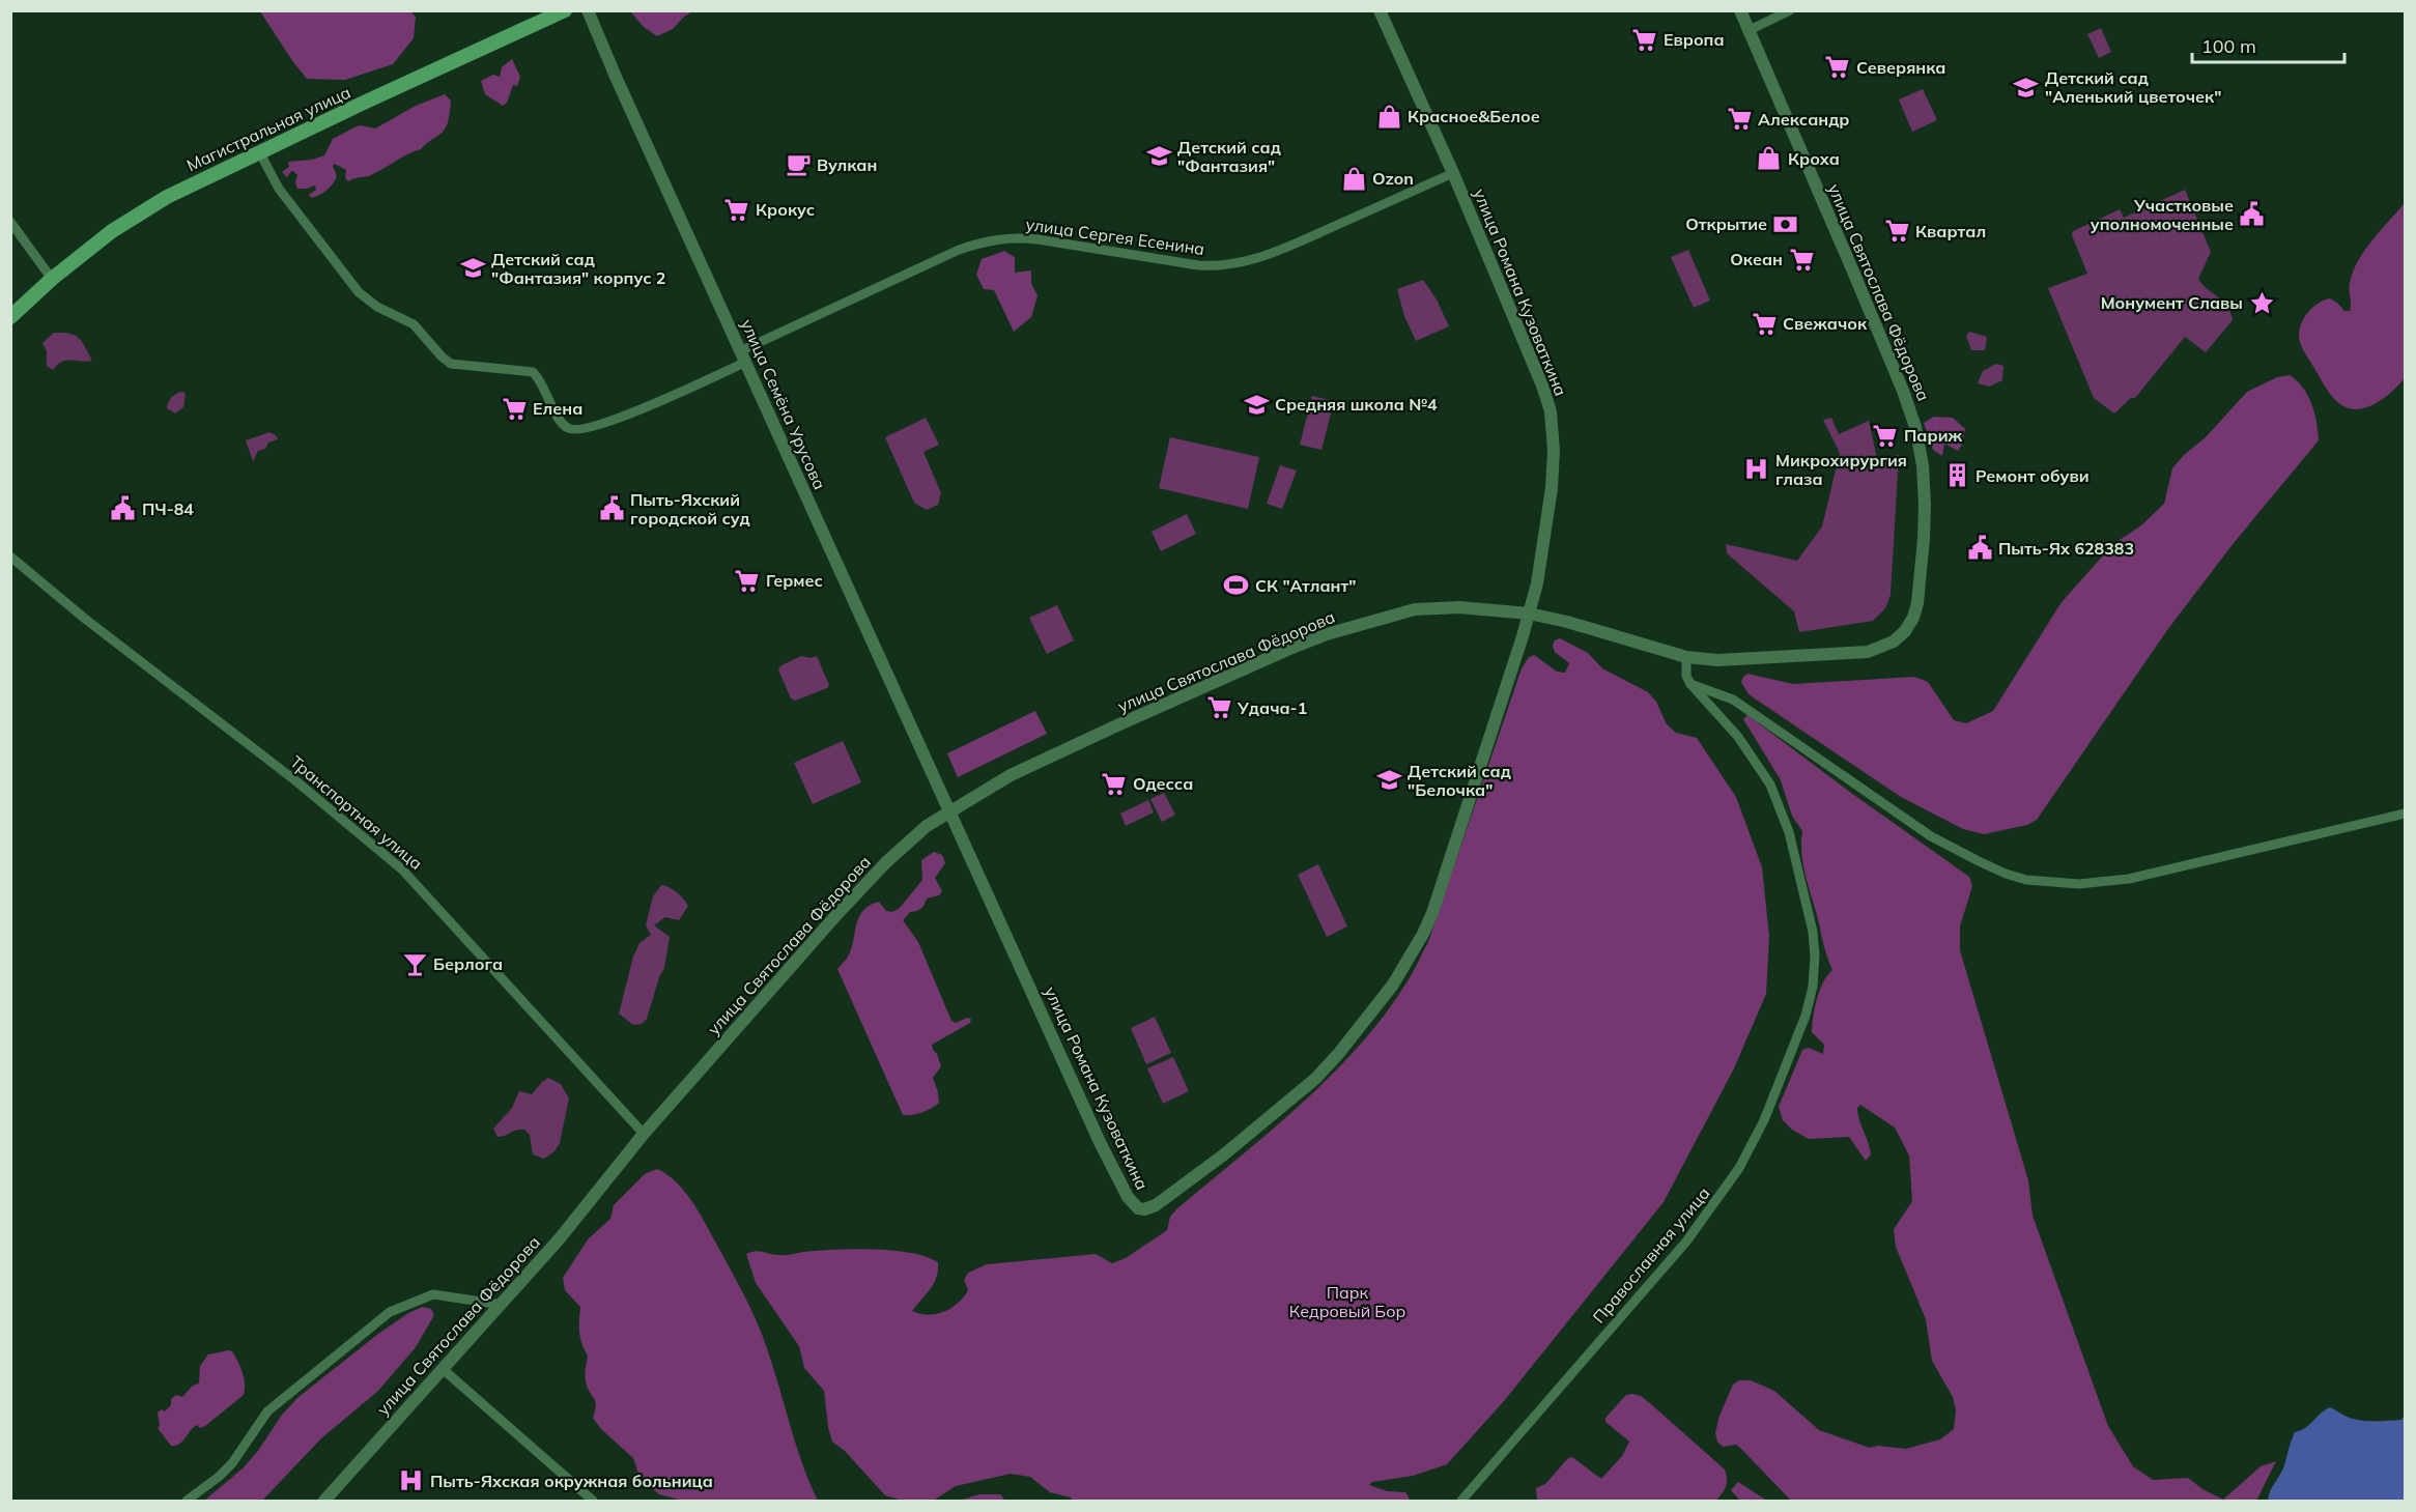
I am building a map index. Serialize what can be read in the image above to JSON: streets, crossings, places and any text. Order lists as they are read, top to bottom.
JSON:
{
  "streets": {
    "main road": ["Магистральная улица"],
    "street": [
      "улица Сергея Есенина",
      "улица Романа Кузоваткина",
      "улица Святослава Фёдорова",
      "улица Семёна Урусова",
      "Транспортная улица",
      "Православная улица"
    ]
  },
  "crossings": [
    ["Магистральная улица", "улица Сергея Есенина"],
    ["улица Сергея Есенина", "улица Романа Кузоваткина"],
    ["улица Сергея Есенина", "улица Семёна Урусова"],
    ["улица Романа Кузоваткина", "улица Святослава Фёдорова"],
    ["улица Романа Кузоваткина", "улица Семёна Урусова"],
    ["улица Святослава Фёдорова", "улица Семёна Урусова"],
    ["улица Святослава Фёдорова", "Транспортная улица"]
  ],
  "parks": ["Парк Кедровый Бор"],
  "places": {
    "supermarket": [
      "Европа",
      "Северянка",
      "Александр",
      "Крокус",
      "Квартал",
      "Океан",
      "Свежачок",
      "Елена",
      "Париж",
      "Гермес",
      "Удача-1",
      "Одесса"
    ],
    "school or university": [
      "Детский сад \"Аленький цветочек\"",
      "Детский сад \"Фантазия\"",
      "Детский сад \"Фантазия\" корпус 2",
      "Средняя школа №4",
      "Детский сад \"Белочка\""
    ],
    "shop": ["Красное&Белое", "Кроха", "Ozon"],
    "cafe": ["Вулкан"],
    "public building": [
      "Участковые уполномоченные",
      "ПЧ-84",
      "Пыть-Яхский городской суд",
      "Пыть-Ях 628383"
    ],
    "bank": ["Открытие"],
    "place": ["Монумент Славы"],
    "hospital": ["Микрохирургия глаза", "Пыть-Яхская окружная больница"],
    "building": ["Ремонт обуви"],
    "sports": ["СК \"Атлант\""],
    "bar": ["Берлога"]
  },
  "scale_bar": "100 m"
}
